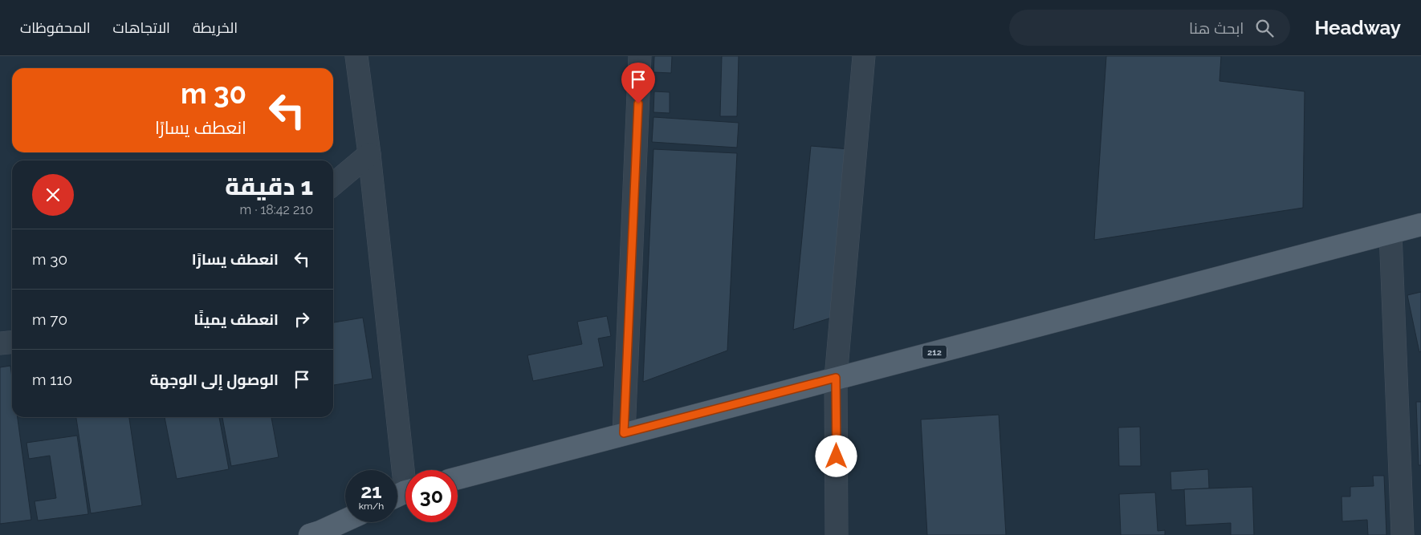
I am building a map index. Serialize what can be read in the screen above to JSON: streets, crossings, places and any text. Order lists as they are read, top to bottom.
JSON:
{
  "streets": {
    "main road": ["212"]
  },
  "page": {
    "header": "Headway",
    "search": "ابحث هنا",
    "nav": ["الخريطة", "الاتجاهات", "المحفوظات"],
    "turn": ["30 m", "انعطف يسارًا"],
    "heading": ["1 دقيقة", "210 m · 18:42"],
    "list": [
      {
        "name": "انعطف يسارًا",
        "value": "30 m"
      },
      {
        "name": "انعطف يمينًا",
        "value": "70 m"
      },
      {
        "name": "الوصول إلى الوجهة",
        "value": "110 m"
      }
    ],
    "speed": "21 km/h",
    "limit": "30"
  }
}
